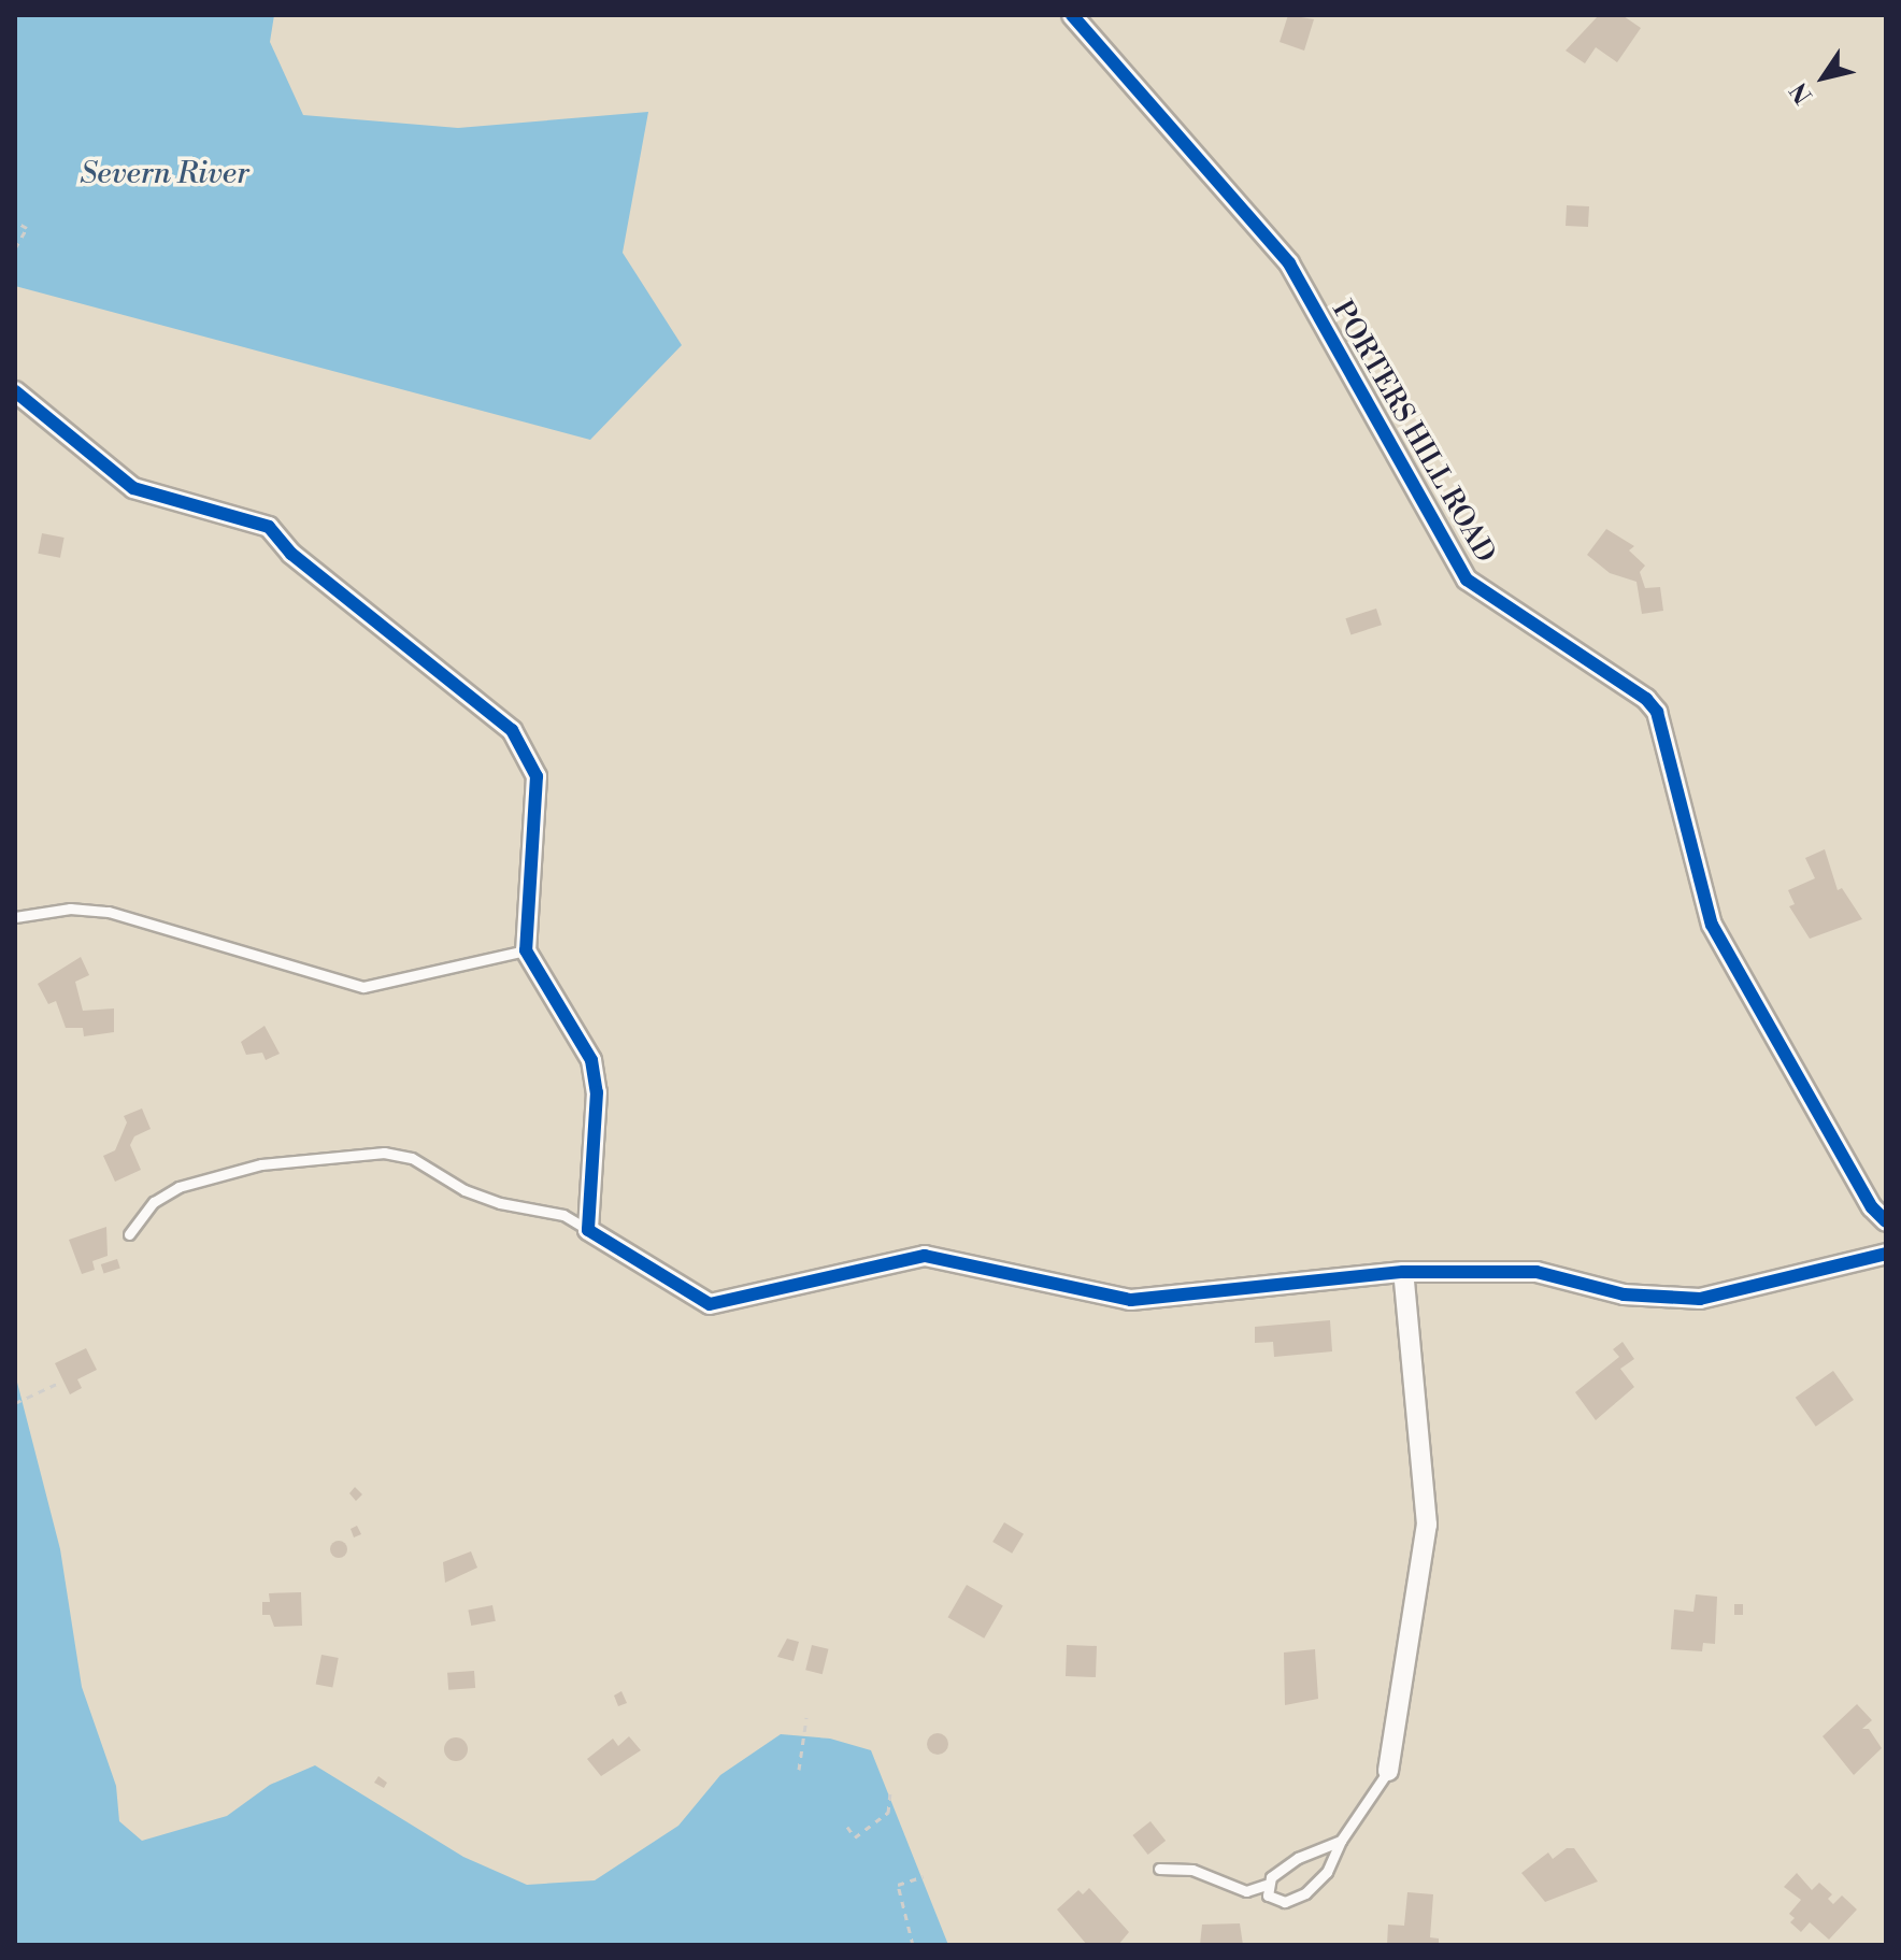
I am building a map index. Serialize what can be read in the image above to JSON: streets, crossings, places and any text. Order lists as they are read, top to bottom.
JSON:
{
  "streets": {
    "street": ["PORTERS HILL ROAD"]
  },
  "water": ["Severn River"],
  "north": "bottom left"
}
